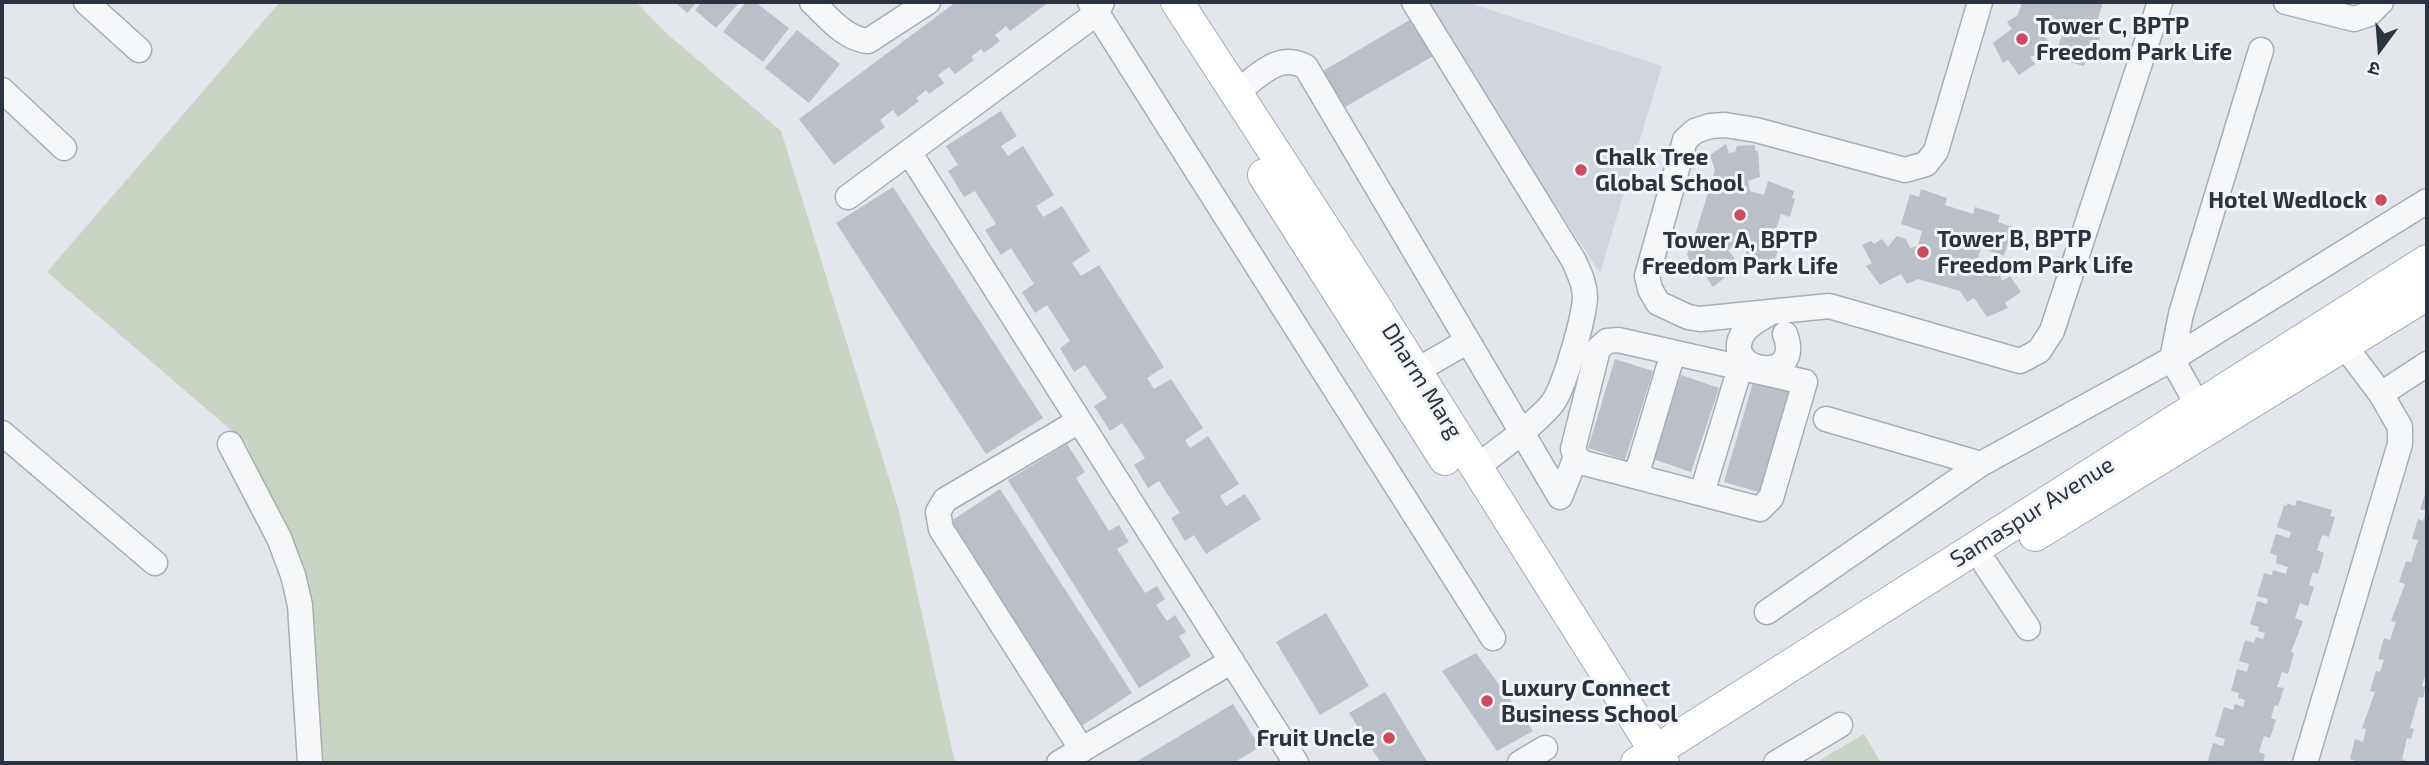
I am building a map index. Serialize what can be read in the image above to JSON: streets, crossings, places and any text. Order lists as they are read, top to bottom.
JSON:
{
  "streets": {
    "main road": ["Dharm Marg", "Samaspur Avenue"]
  },
  "crossings": [
    ["Dharm Marg", "Samaspur Avenue"]
  ],
  "places": [
    "Tower C, BPTP Freedom Park Life",
    "Chalk Tree Global School",
    "Hotel Wedlock",
    "Tower A, BPTP Freedom Park Life",
    "Tower B, BPTP Freedom Park Life",
    "Luxury Connect Business School",
    "Fruit Uncle"
  ],
  "north": "bottom"
}
